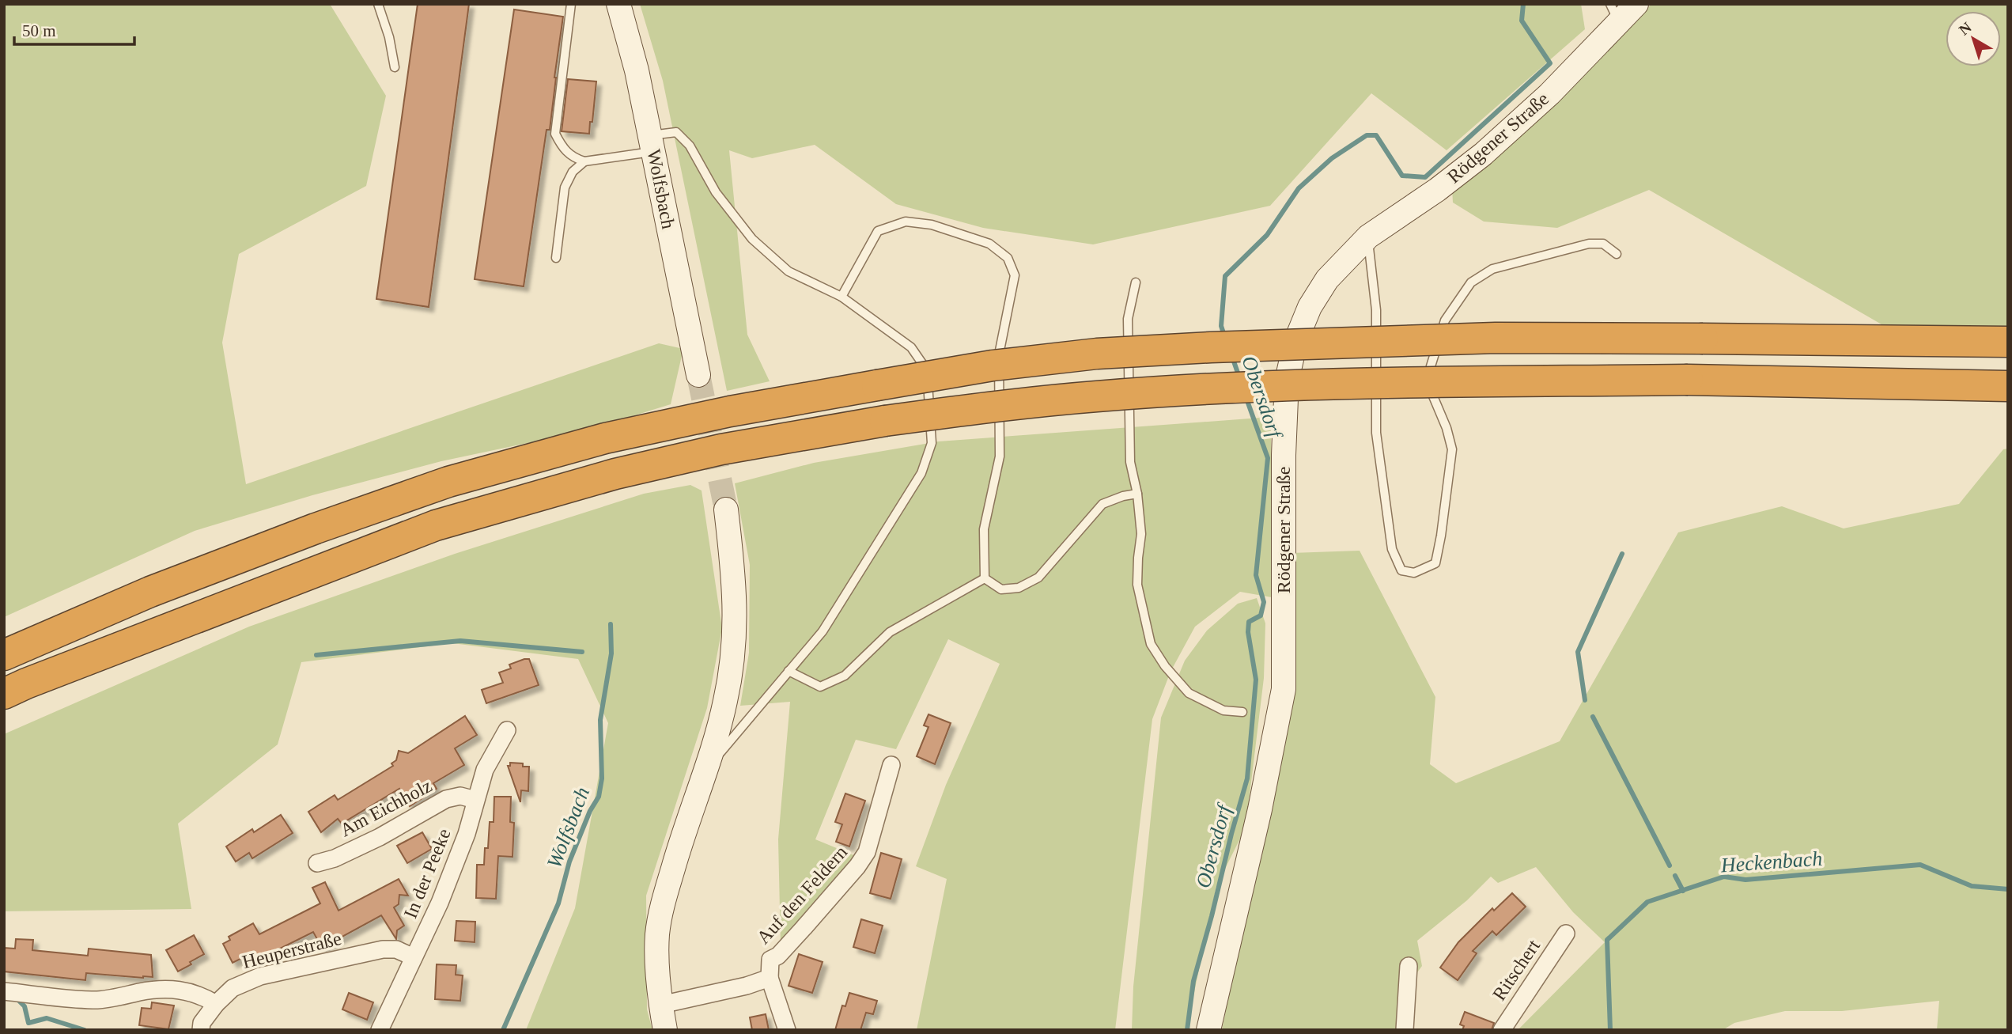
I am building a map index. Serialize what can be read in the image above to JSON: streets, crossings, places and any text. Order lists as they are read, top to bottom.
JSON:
{
  "streets": {
    "main road": ["Rödgener Straße", "Wolfsbach"],
    "street": [
      "Am Eichholz",
      "In der Peeke",
      "Auf den Feldern",
      "Heuperstraße",
      "Ritschert"
    ]
  },
  "crossings": [
    ["Am Eichholz", "In der Peeke"],
    ["In der Peeke", "Heuperstraße"]
  ],
  "water": ["Obersdorf", "Wolfsbach", "Heckenbach"],
  "scale_bar": "50 m",
  "north": "top left"
}
